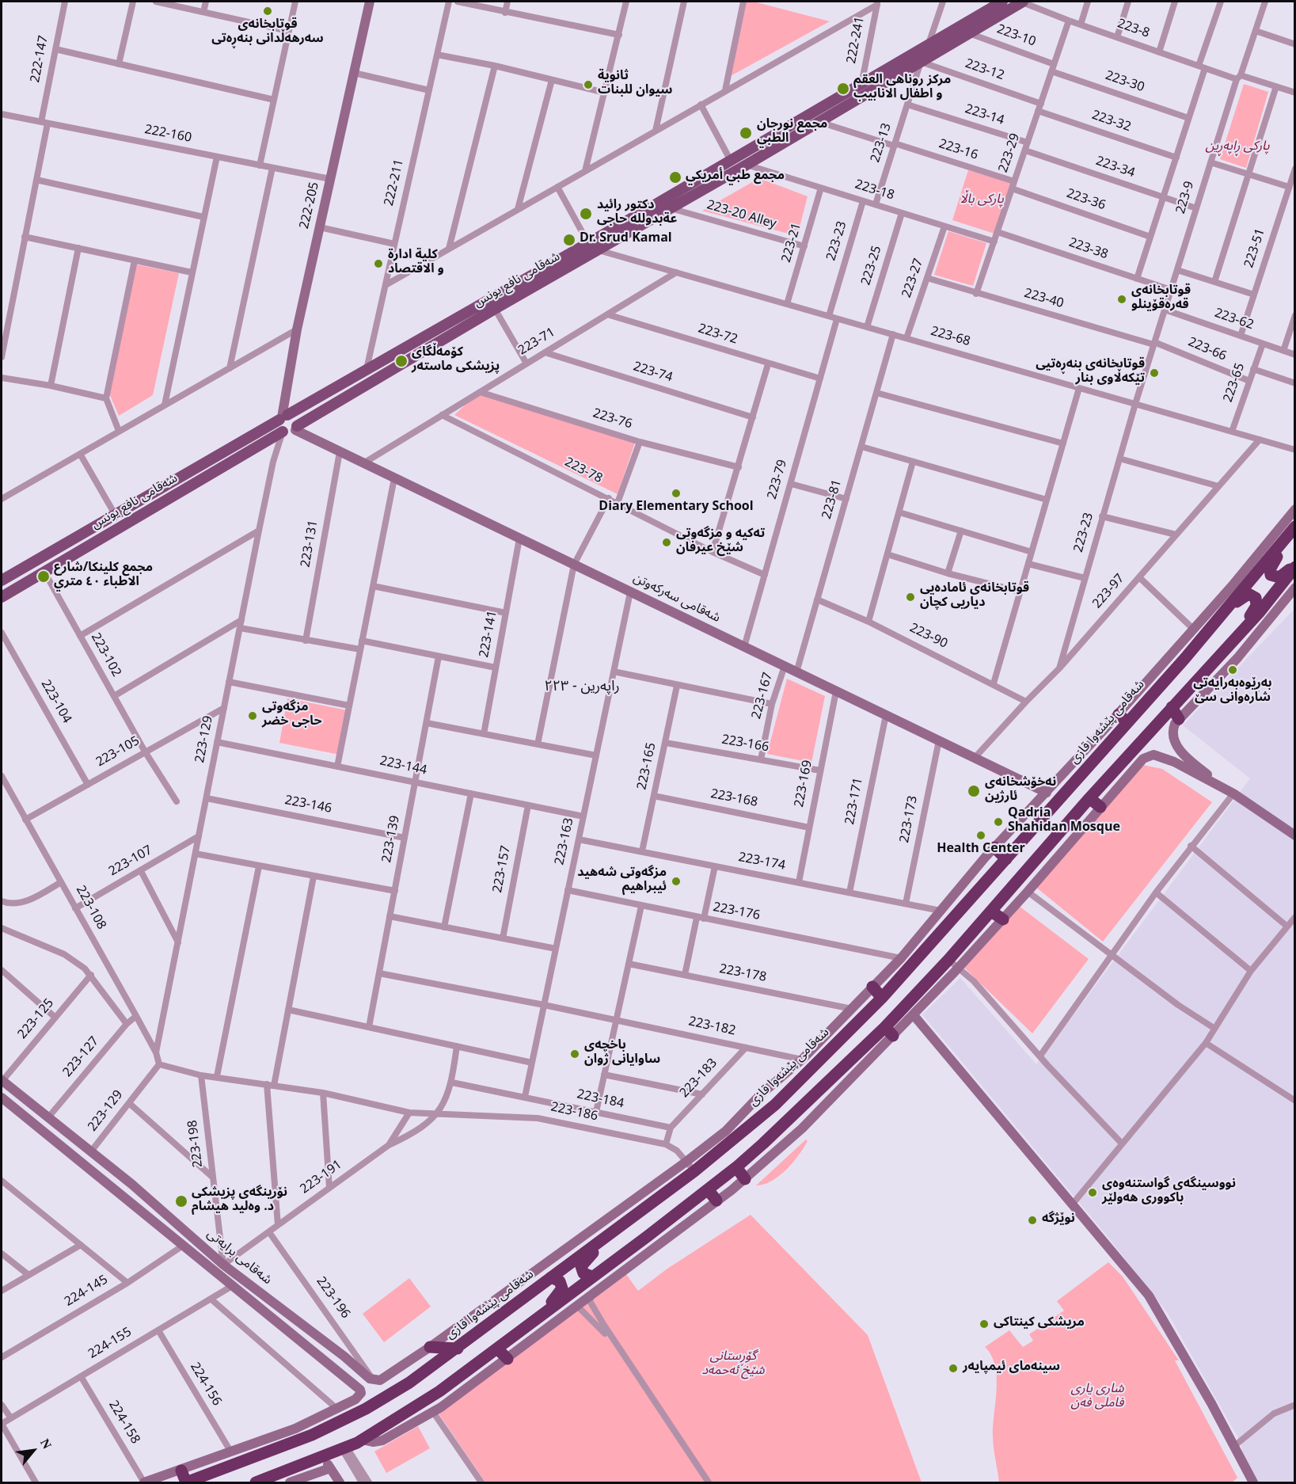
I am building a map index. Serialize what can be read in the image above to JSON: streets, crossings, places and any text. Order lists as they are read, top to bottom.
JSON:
{
  "streets": {
    "highway": ["شەقامی پێشەوا قازی"],
    "main road": ["شەقامی نافع یونس"],
    "street": [
      "223-8",
      "223-10",
      "222-241",
      "222-147",
      "223-12",
      "223-30",
      "223-14",
      "223-32",
      "222-160",
      "223-13",
      "223-16",
      "223-29",
      "223-34",
      "222-211",
      "223-18",
      "223-9",
      "223-36",
      "222-205",
      "223-20 Alley",
      "223-23",
      "223-21",
      "223-51",
      "223-38",
      "223-25",
      "223-27",
      "223-40",
      "223-62",
      "223-72",
      "223-68",
      "223-71",
      "223-66",
      "223-74",
      "223-65",
      "223-76",
      "223-78",
      "223-79",
      "223-81",
      "223-131",
      "223-97",
      "شەقامی سەرکەوتن",
      "223-141",
      "223-90",
      "223-102",
      "223-167",
      "223-104",
      "223-129",
      "223-166",
      "223-105",
      "223-165",
      "223-144",
      "223-169",
      "223-168",
      "223-171",
      "223-146",
      "223-173",
      "223-139",
      "223-163",
      "223-107",
      "223-174",
      "223-157",
      "223-108",
      "223-176",
      "223-178",
      "223-125",
      "223-182",
      "223-127",
      "223-183",
      "223-184",
      "223-186",
      "223-198",
      "223-191",
      "شەقامی برایەتی",
      "224-145",
      "223-196",
      "224-155",
      "224-156",
      "224-158"
    ]
  },
  "crossings": [
    ["223-8", "223-29"],
    ["223-8", "223-9"],
    ["223-8", "شەقامی نافع یونس"],
    ["223-10", "223-30"],
    ["223-10", "223-29"],
    ["223-10", "شەقامی نافع یونس"],
    ["222-241", "شەقامی نافع یونس"],
    ["222-147", "222-160"],
    ["223-12", "223-13"],
    ["223-12", "223-29"],
    ["223-12", "شەقامی نافع یونس"],
    ["223-30", "223-29"],
    ["223-14", "223-13"],
    ["223-14", "223-29"],
    ["223-32", "223-29"],
    ["222-160", "222-205"],
    ["223-13", "223-16"],
    ["223-13", "223-18"],
    ["223-13", "شەقامی نافع یونس"],
    ["223-16", "223-29"],
    ["223-16", "223-36"],
    ["223-16", "شەقامی نافع یونس"],
    ["223-29", "223-34"],
    ["223-29", "223-18"],
    ["223-29", "223-36"],
    ["223-29", "223-38"],
    ["223-29", "223-40"],
    ["223-34", "223-9"],
    ["222-211", "شەقامی نافع یونس"],
    ["223-18", "223-23"],
    ["223-18", "223-21"],
    ["223-18", "223-25"],
    ["223-18", "223-27"],
    ["223-18", "شەقامی نافع یونس"],
    ["223-9", "223-23"],
    ["223-9", "223-38"],
    ["223-9", "223-40"],
    ["223-9", "223-62"],
    ["223-9", "223-68"],
    ["223-9", "223-66"],
    ["222-205", "شەقامی نافع یونس"],
    ["222-205", "شەقامی سەرکەوتن"],
    ["222-205", "223-129"],
    ["223-20 Alley", "223-21"],
    ["223-20 Alley", "شەقامی نافع یونس"],
    ["223-23", "223-68"],
    ["223-23", "223-97"],
    ["223-21", "223-68"],
    ["223-51", "223-62"],
    ["223-25", "223-68"],
    ["223-27", "223-40"],
    ["223-27", "223-68"],
    ["شەقامی نافع یونس", "223-68"],
    ["شەقامی نافع یونس", "شەقامی سەرکەوتن"],
    ["شەقامی نافع یونس", "223-102"],
    ["شەقامی نافع یونس", "223-129"],
    ["223-40", "223-66"],
    ["223-62", "223-65"],
    ["223-72", "223-71"],
    ["223-72", "223-79"],
    ["223-68", "223-71"],
    ["223-68", "223-65"],
    ["223-68", "223-79"],
    ["223-68", "223-81"],
    ["223-68", "223-97"],
    ["223-71", "223-74"],
    ["223-71", "223-76"],
    ["223-71", "223-78"],
    ["223-71", "شەقامی سەرکەوتن"],
    ["223-66", "223-65"],
    ["223-78", "223-79"],
    ["223-79", "شەقامی سەرکەوتن"],
    ["223-81", "شەقامی سەرکەوتن"],
    ["223-81", "223-90"],
    ["223-131", "شەقامی سەرکەوتن"],
    ["223-97", "شەقامی سەرکەوتن"],
    ["223-97", "223-90"],
    ["شەقامی سەرکەوتن", "223-141"],
    ["شەقامی سەرکەوتن", "223-167"],
    ["شەقامی سەرکەوتن", "223-129"],
    ["شەقامی سەرکەوتن", "223-169"],
    ["شەقامی سەرکەوتن", "223-171"],
    ["شەقامی سەرکەوتن", "223-173"],
    ["شەقامی سەرکەوتن", "223-163"],
    ["223-102", "223-105"],
    ["223-167", "223-166"],
    ["223-104", "223-105"],
    ["شەقامی پێشەوا قازی", "223-186"],
    ["شەقامی پێشەوا قازی", "شەقامی برایەتی"],
    ["223-129", "223-105"],
    ["223-129", "223-144"],
    ["223-129", "223-146"],
    ["223-129", "223-107"],
    ["223-129", "223-108"],
    ["223-129", "223-186"],
    ["223-129", "شەقامی برایەتی"],
    ["223-166", "223-165"],
    ["223-166", "223-169"],
    ["223-105", "223-108"],
    ["223-165", "223-168"],
    ["223-165", "223-174"],
    ["223-144", "223-139"],
    ["223-144", "223-163"],
    ["223-144", "223-157"],
    ["223-169", "223-168"],
    ["223-169", "223-174"],
    ["223-171", "223-174"],
    ["223-146", "223-139"],
    ["223-173", "223-174"],
    ["223-139", "223-182"],
    ["223-163", "223-174"],
    ["223-163", "223-176"],
    ["223-163", "223-182"],
    ["223-163", "223-184"],
    ["223-107", "223-108"],
    ["223-108", "223-127"],
    ["223-125", "شەقامی برایەتی"],
    ["223-182", "223-183"],
    ["223-127", "شەقامی برایەتی"],
    ["223-183", "223-184"],
    ["223-186", "223-198"],
    ["223-198", "223-191"],
    ["223-198", "شەقامی برایەتی"],
    ["223-191", "شەقامی برایەتی"],
    ["223-191", "223-196"],
    ["شەقامی برایەتی", "224-145"],
    ["شەقامی برایەتی", "223-196"],
    ["شەقامی برایەتی", "224-155"],
    ["224-155", "224-156"],
    ["224-155", "224-158"]
  ],
  "districts": ["راپەرین - ٢٢٣"],
  "parks": [
    "پارکی ڕاپەڕین",
    "پارکی باڵا",
    "گۆڕستانی شێخ ئەحمەد",
    "شاری یاری فاملی فەن"
  ],
  "places": [
    "قوتابخانەی سەرهەڵدانی بنەڕەتی",
    "ثانوية سيوان للبنات",
    "مركز روناهي العقم و اطفال الانابيب",
    "مجمع نورجان الطبي",
    "مجمع طبي أمریکي",
    "دكتور رائيد عةبدولله حاجى",
    "Dr. Srud Kamal",
    "كلية ادارة و الاقتصاد",
    "قوتابخانەی قەرەقۆینلو",
    "کۆمەڵگای پزیشکی ماستەر",
    "قوتابخانەی بنەڕەتیی تێکەڵاوی بنار",
    "Diary Elementary School",
    "تەکیە و مزگەوتی شێخ عیرفان",
    "مجمع كلينكا/شارع الاطباء ٤٠ متري",
    "قوتابخانەی ئامادەیی دیاریی کچان",
    "بەڕێوەبەرایەتی شارەوانی سێ",
    "مزگه‌وتی حاجی خضر",
    "نەخۆشخانەی ئارژین",
    "Qadria Shahidan Mosque",
    "Health Center",
    "مزگەوتی شەهید ئیبراهیم",
    "باخچەی ساوایانی ژوان",
    "نووسینگەی گواستنەوەی باکووری هەولێر",
    "نۆرینگەی پزیشکی د. وەلید هیشام",
    "نوێژگە",
    "مریشکی کینتاکی",
    "سینەمای ئیمپایەر"
  ],
  "north": "top right"
}
